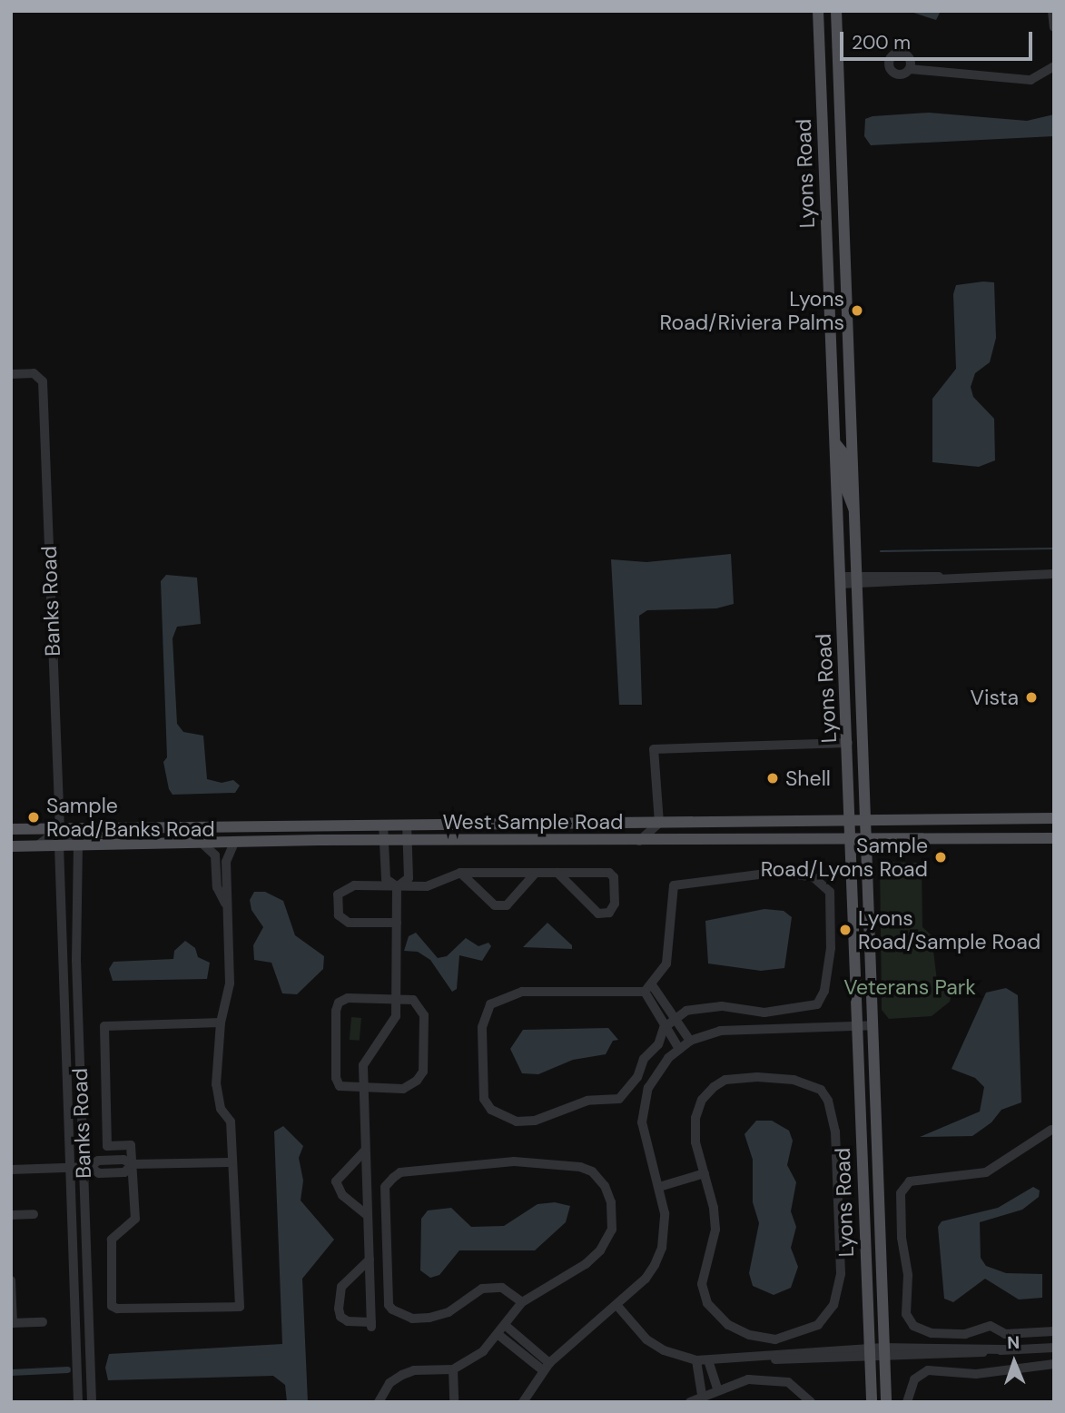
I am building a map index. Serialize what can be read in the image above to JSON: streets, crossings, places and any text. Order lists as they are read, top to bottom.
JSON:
{
  "streets": {
    "main road": ["Lyons Road", "West Sample Road"],
    "street": ["Banks Road"]
  },
  "crossings": [
    ["Lyons Road", "West Sample Road"],
    ["Banks Road", "West Sample Road"]
  ],
  "parks": ["Veterans Park"],
  "places": [
    "Lyons Road/Riviera Palms",
    "Vista",
    "Shell",
    "Sample Road/Banks Road",
    "Sample Road/Lyons Road",
    "Lyons Road/Sample Road"
  ],
  "scale_bar": "200 m",
  "north": "top"
}
